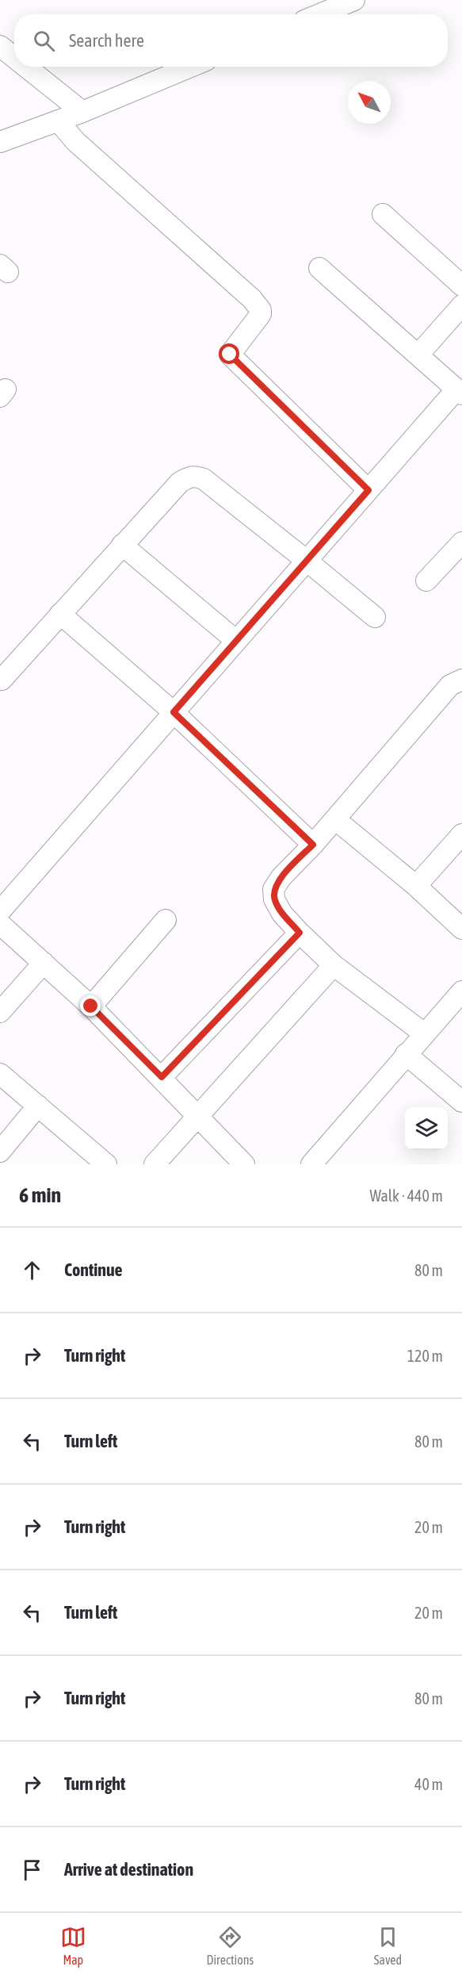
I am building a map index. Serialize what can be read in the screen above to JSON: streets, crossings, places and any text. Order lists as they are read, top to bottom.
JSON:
{
  "north": "top left",
  "page": {
    "search": "Search here",
    "heading": ["6 min", "Walk · 440 m"],
    "list": [
      ["Continue", "80 m"],
      ["Turn right", "120 m"],
      ["Turn left", "80 m"],
      ["Turn right", "20 m"],
      ["Turn left", "20 m"],
      ["Turn right", "80 m"],
      ["Turn right", "40 m"],
      "Arrive at destination"
    ],
    "nav": ["Map", "Directions", "Saved"]
  }
}
